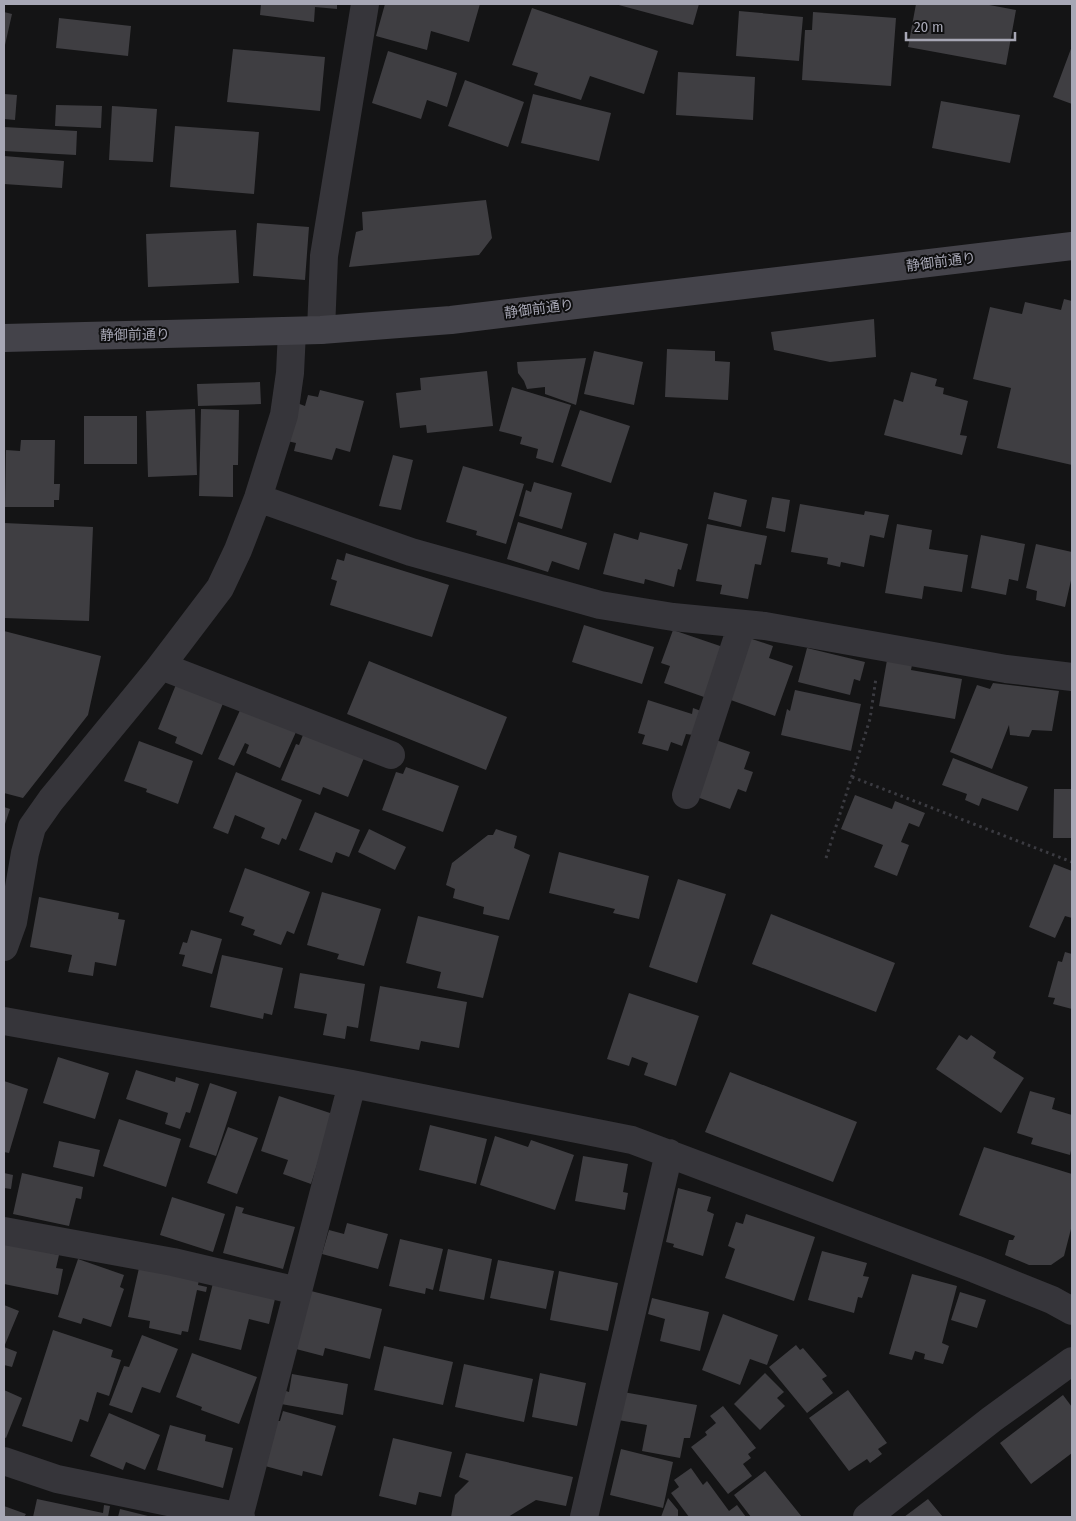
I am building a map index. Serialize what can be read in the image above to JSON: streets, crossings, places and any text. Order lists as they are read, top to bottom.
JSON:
{
  "streets": {
    "street": ["静御前通り"]
  },
  "scale_bar": "20 m"
}
